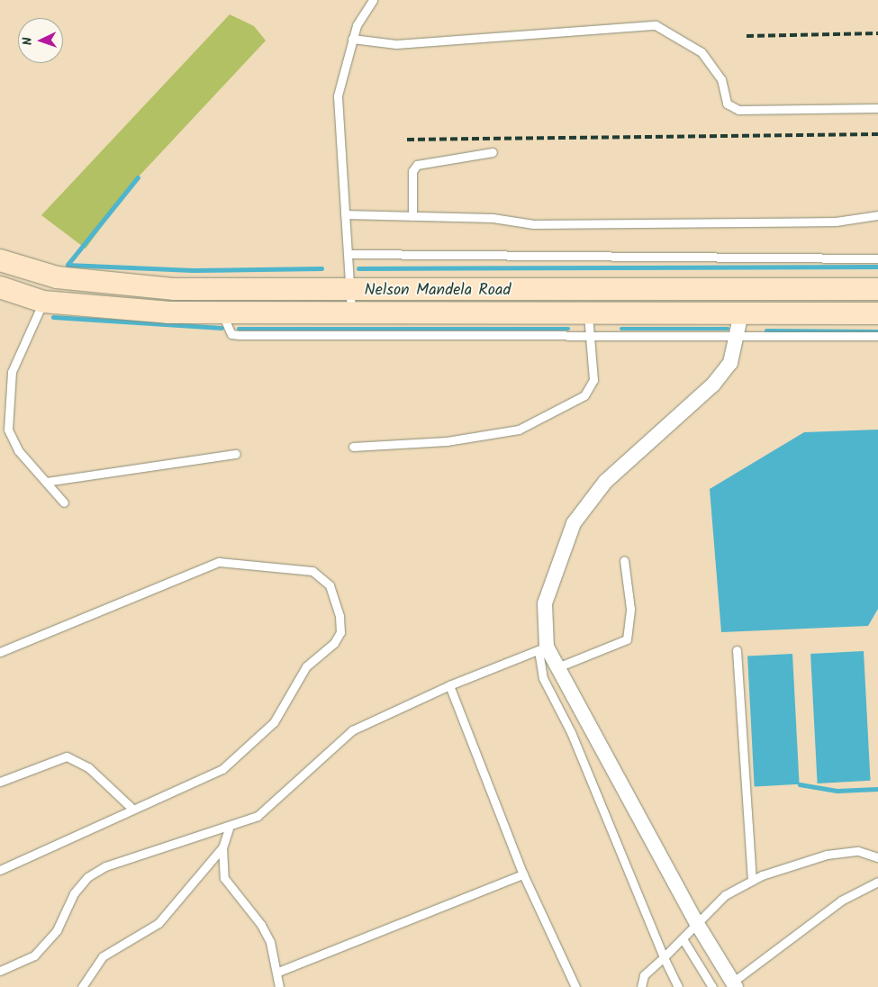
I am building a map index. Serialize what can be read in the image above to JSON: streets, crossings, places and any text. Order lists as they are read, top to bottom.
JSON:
{
  "streets": {
    "main road": ["Nelson Mandela Road"]
  },
  "north": "left"
}
